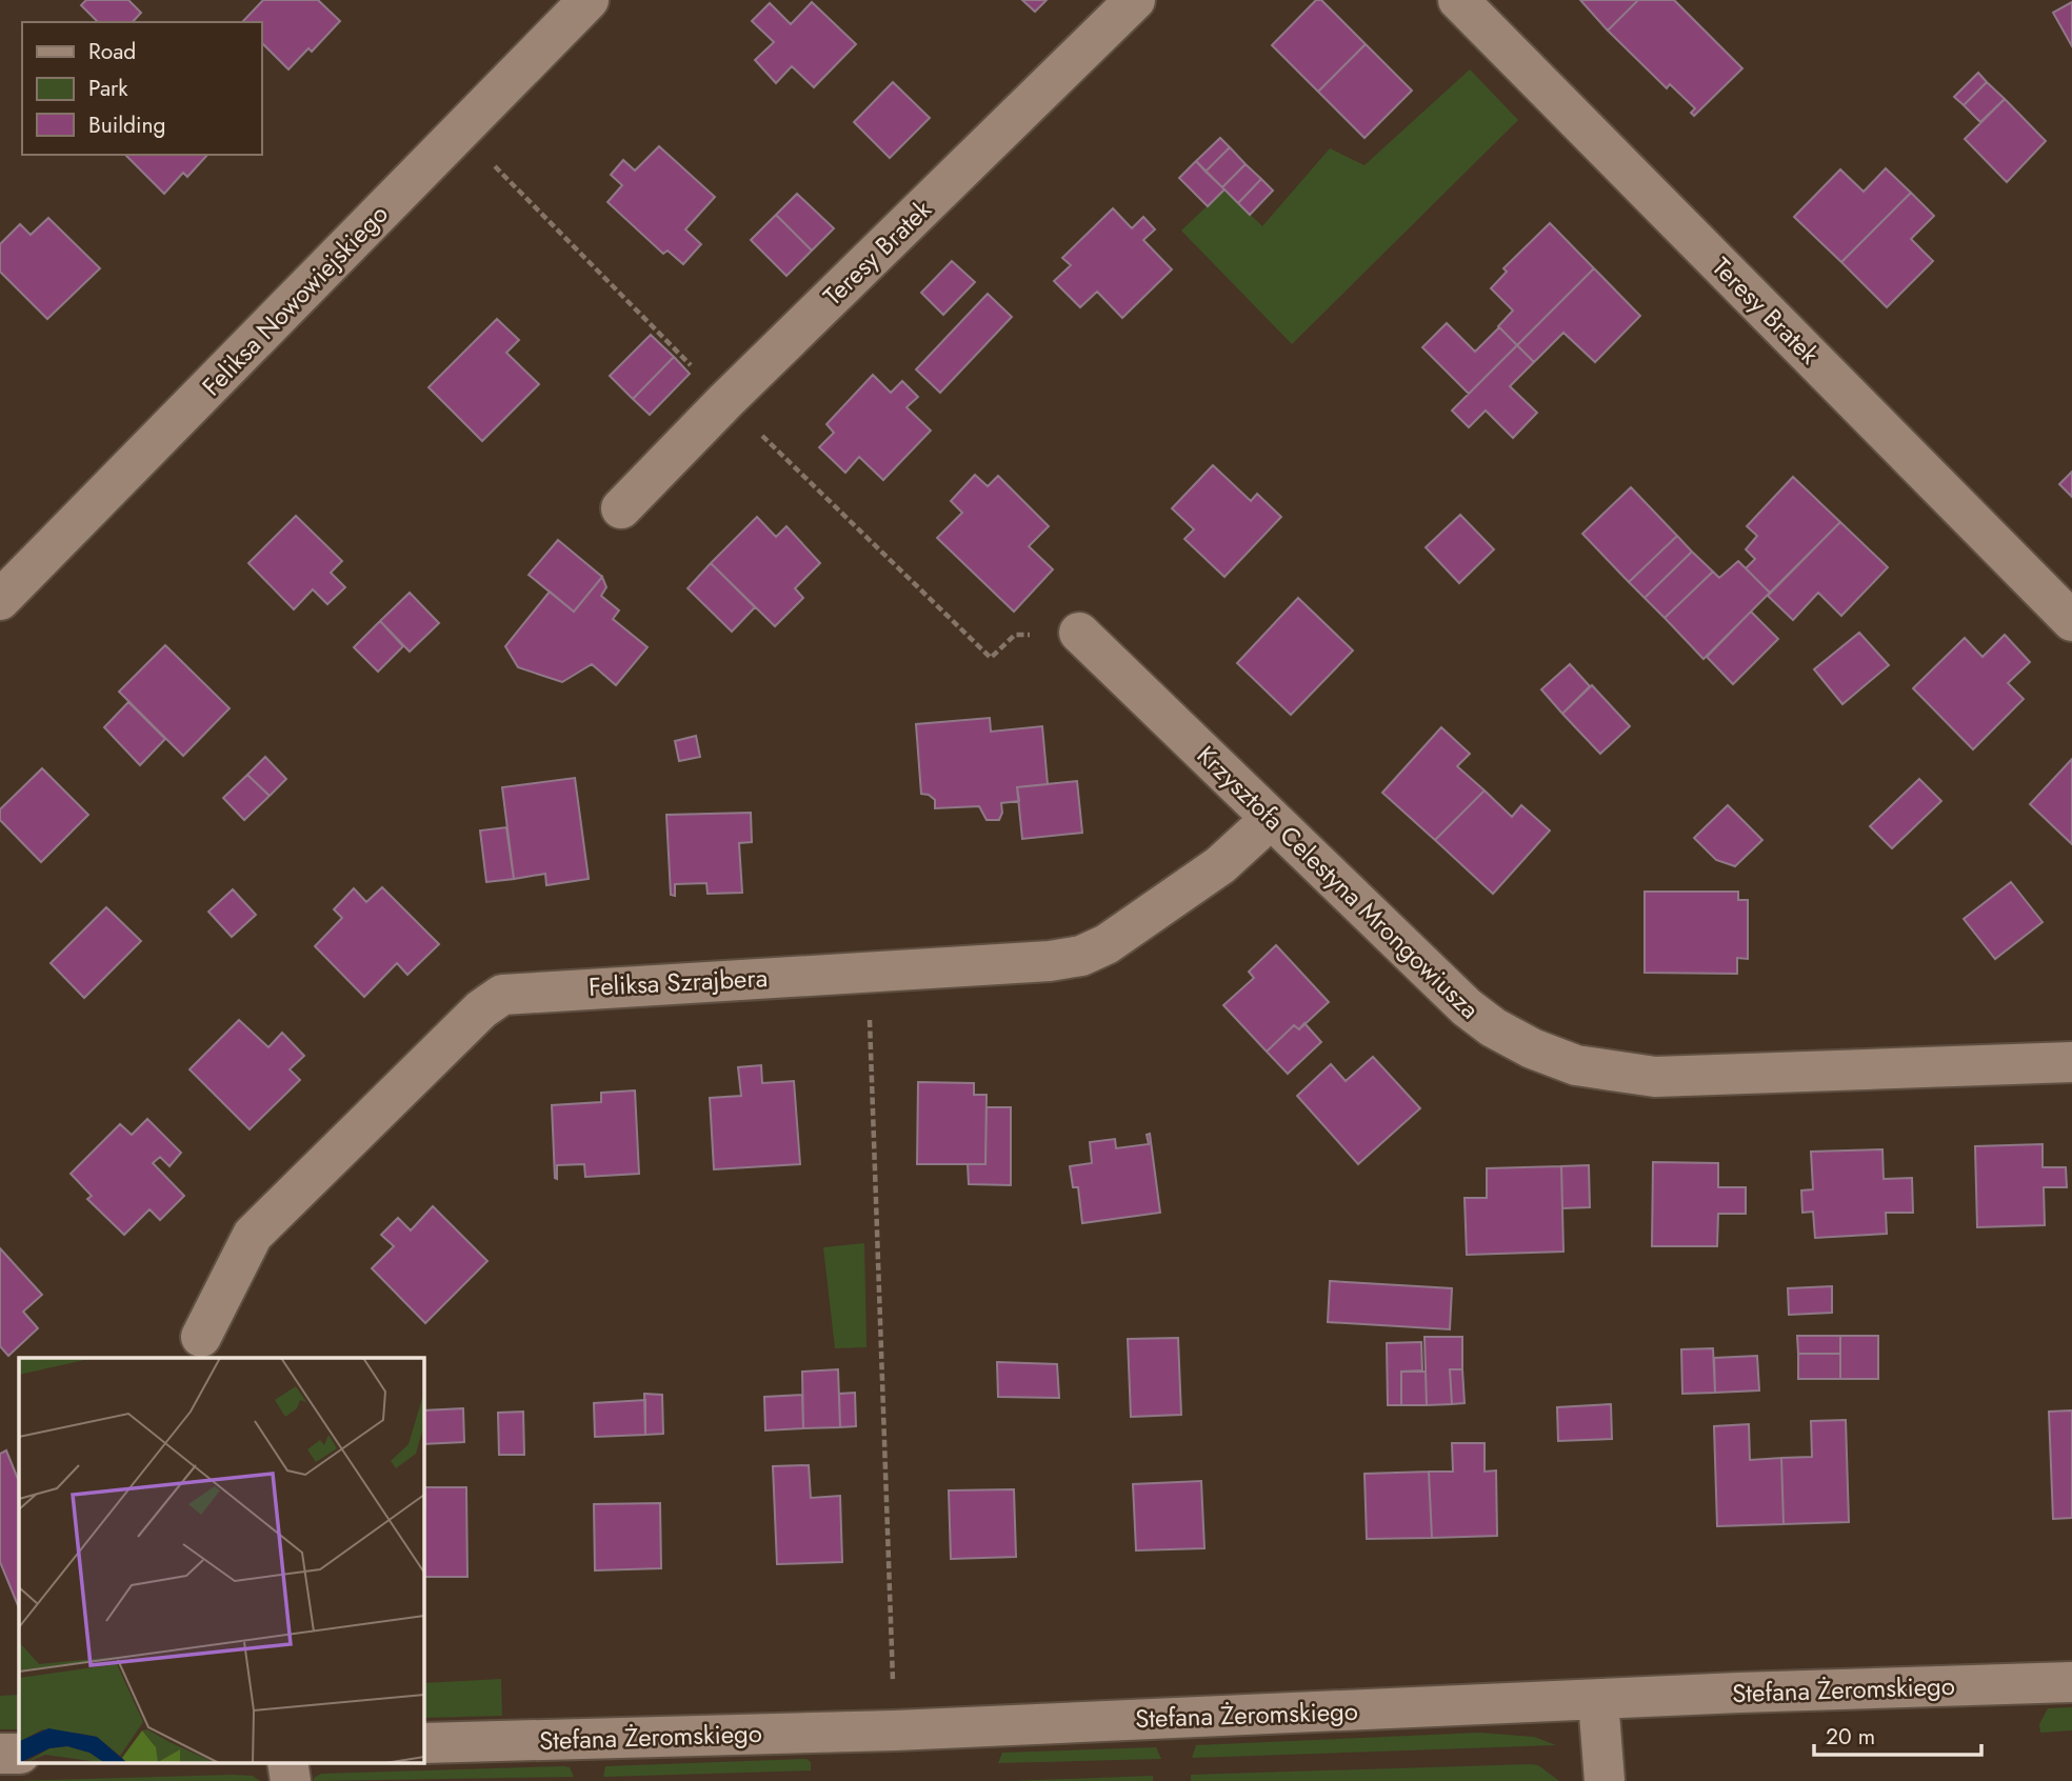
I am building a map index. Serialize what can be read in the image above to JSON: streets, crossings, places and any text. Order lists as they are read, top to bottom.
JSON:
{
  "streets": {
    "street": [
      "Teresy Bratek",
      "Feliksa Nowowiejskiego",
      "Krzysztofa Celestyna Mrongowiusza",
      "Feliksa Szrajbera",
      "Stefana Żeromskiego"
    ]
  },
  "crossings": [
    ["Krzysztofa Celestyna Mrongowiusza", "Feliksa Szrajbera"]
  ],
  "legend": ["Road", "Park", "Building"],
  "scale_bar": "20 m"
}
